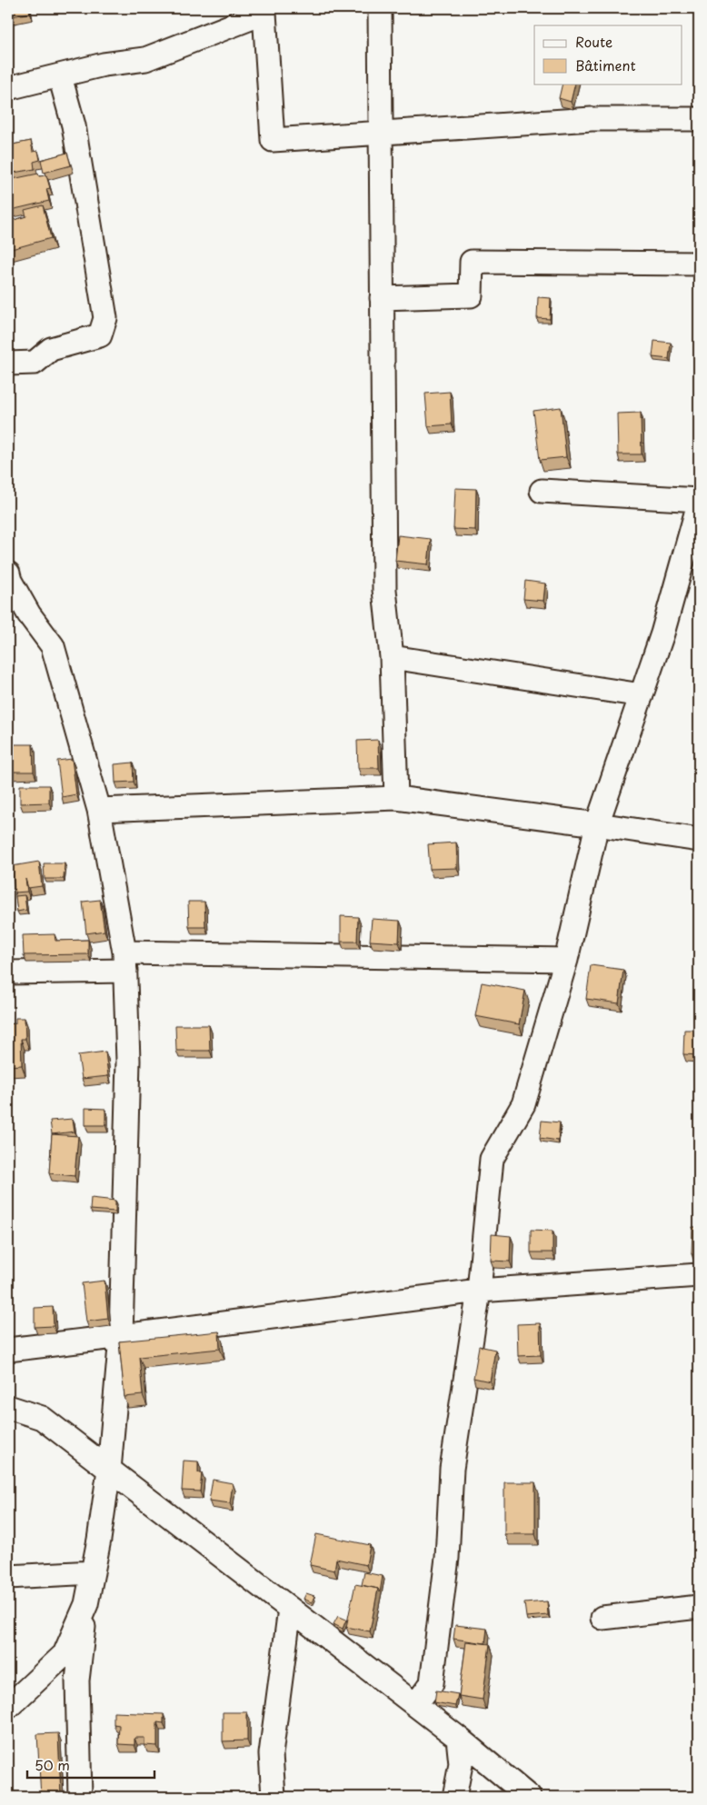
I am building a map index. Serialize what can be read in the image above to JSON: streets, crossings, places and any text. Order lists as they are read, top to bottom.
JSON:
{
  "legend": ["Route", "Bâtiment"],
  "scale_bar": "50 m"
}
